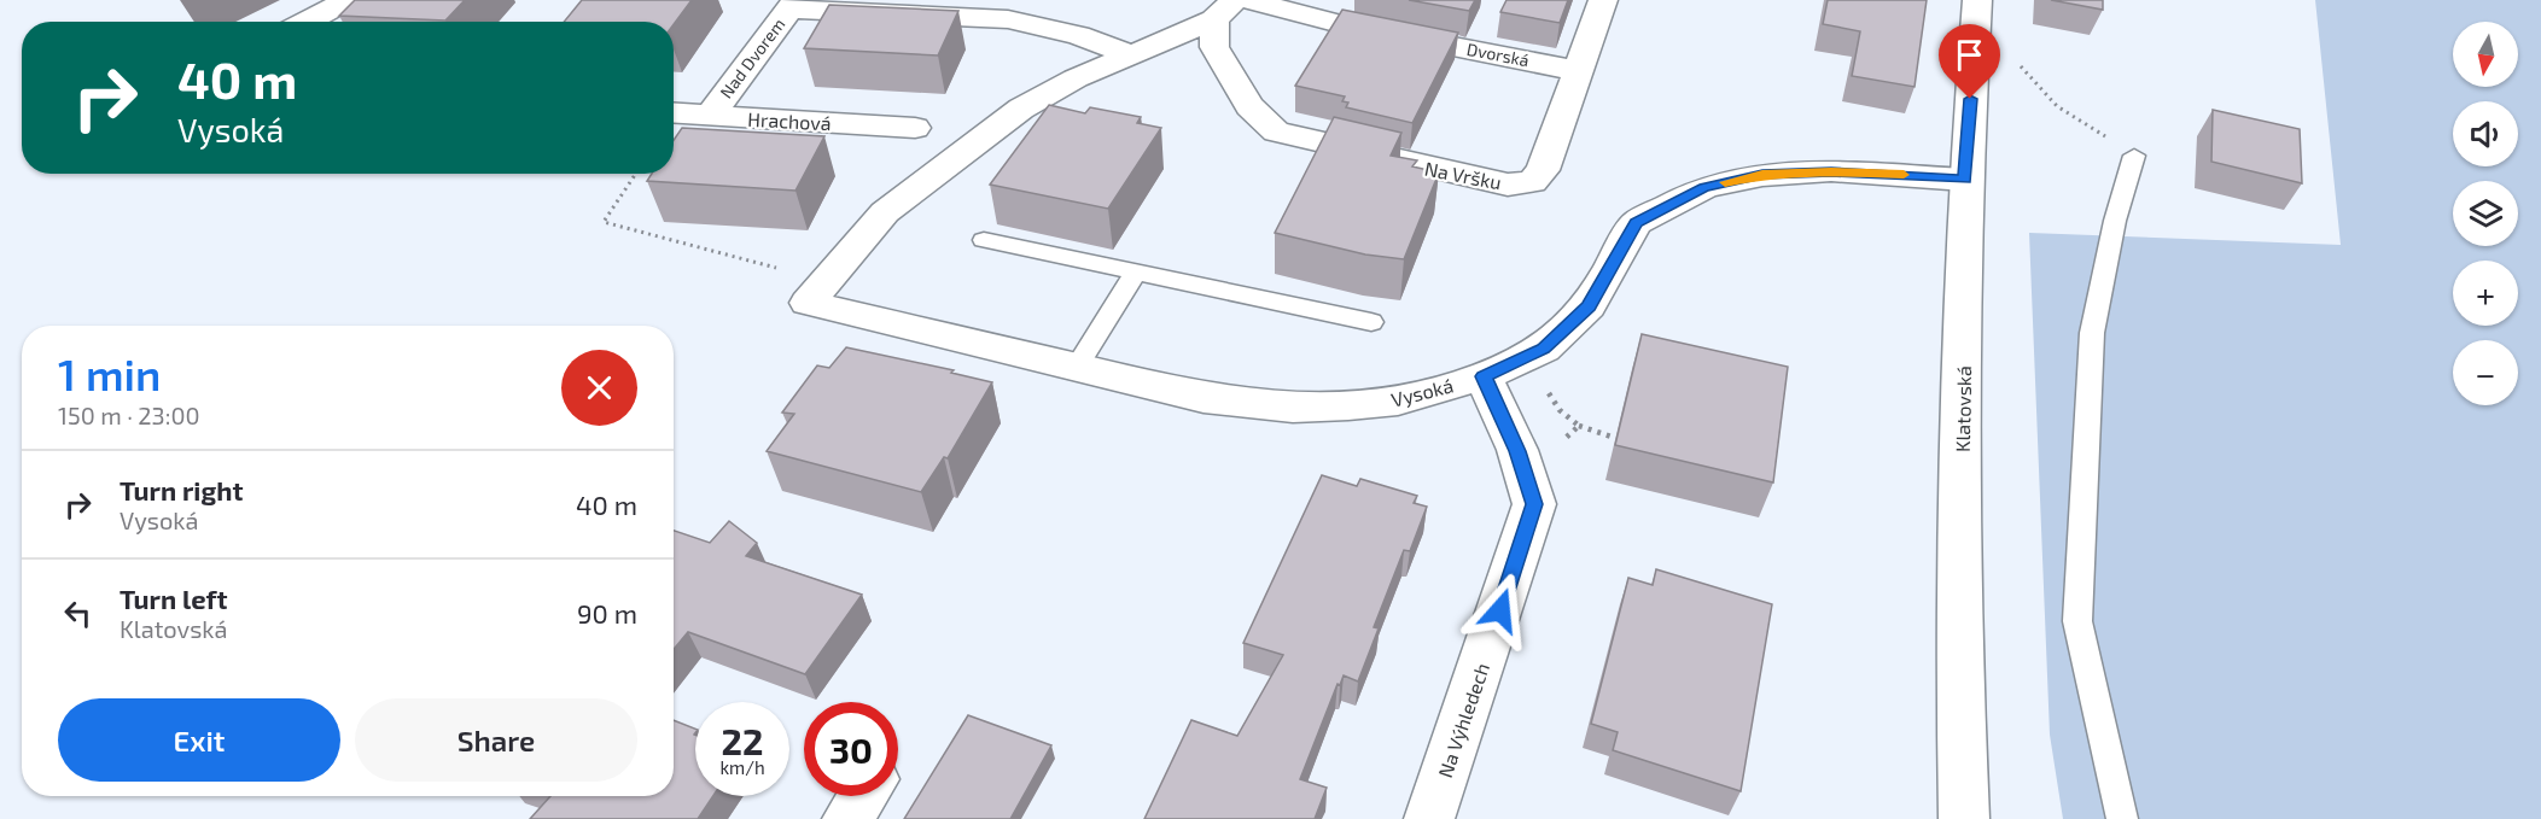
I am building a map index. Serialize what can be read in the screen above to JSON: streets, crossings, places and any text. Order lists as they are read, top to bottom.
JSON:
{
  "streets": {
    "street": [
      "Dvorská",
      "Nad Dvorem",
      "Hrachová",
      "Na Vršku",
      "Vysoká",
      "Klatovská",
      "Na Výhledech"
    ]
  },
  "crossings": [
    ["Dvorská", "Na Vršku"],
    ["Nad Dvorem", "Hrachová"],
    ["Vysoká", "Klatovská"],
    ["Vysoká", "Na Výhledech"]
  ],
  "north": "bottom",
  "page": {
    "map_buttons": ["+", "−"],
    "turn": ["40 m", "Vysoká"],
    "heading": ["1 min", "150 m · 23:00"],
    "list": [
      {
        "name": "Turn right",
        "note": "Vysoká",
        "value": "40 m"
      },
      {
        "name": "Turn left",
        "note": "Klatovská",
        "value": "90 m"
      }
    ],
    "buttons": ["Exit", "Share"],
    "speed": "22 km/h",
    "limit": "30"
  }
}
